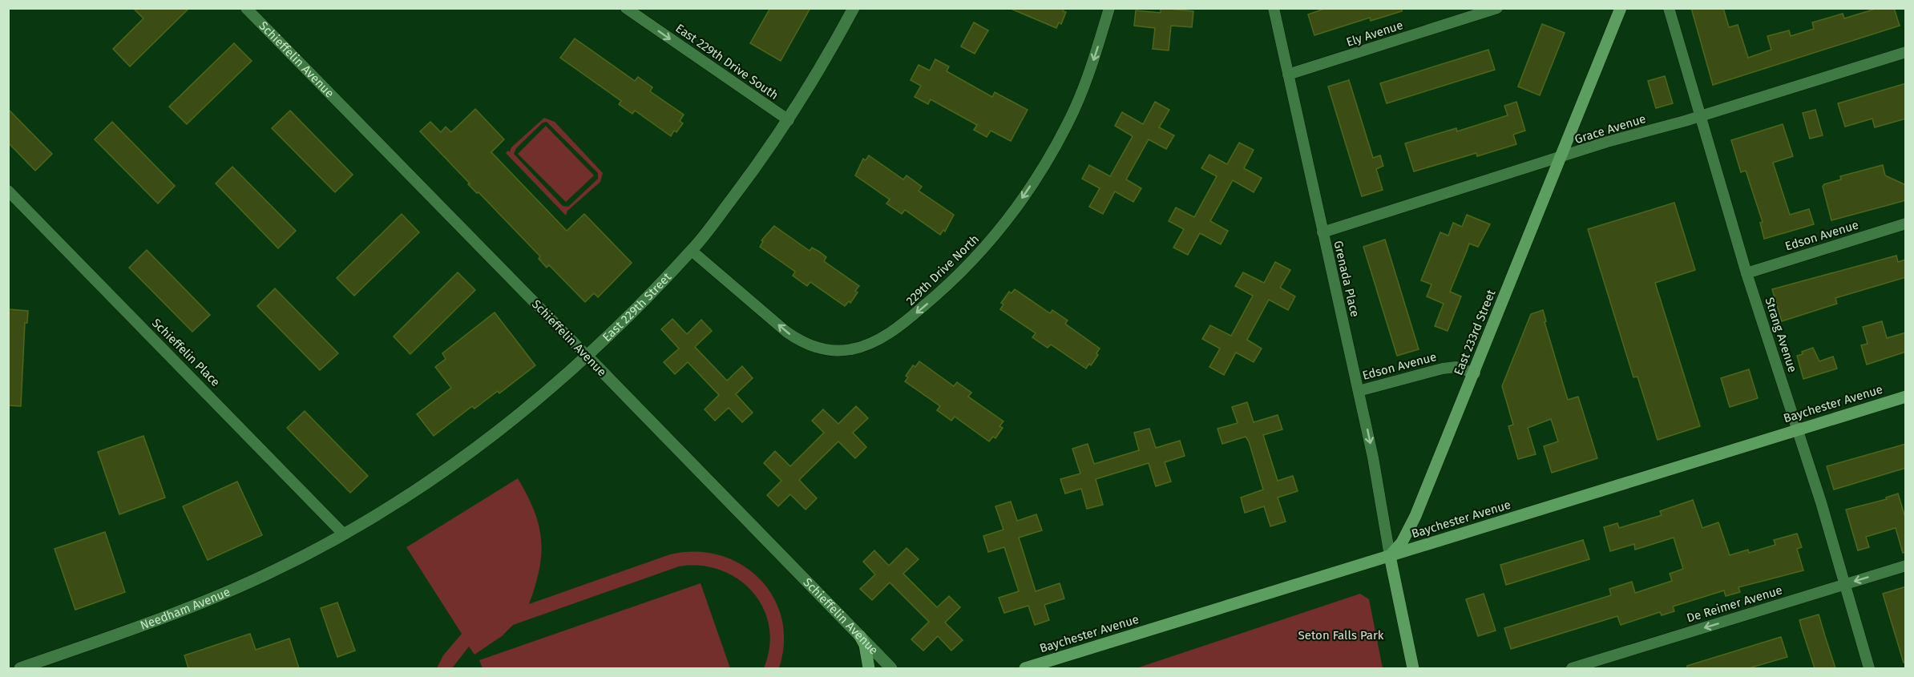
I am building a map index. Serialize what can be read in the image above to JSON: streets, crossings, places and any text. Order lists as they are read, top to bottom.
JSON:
{
  "streets": {
    "main road": ["East 233rd Street", "Baychester Avenue"],
    "street": [
      "Ely Avenue",
      "Schieffelin Avenue",
      "East 229th Drive South",
      "Grace Avenue",
      "Edson Avenue",
      "229th Drive North",
      "Grenada Place",
      "East 229th Street",
      "Strang Avenue",
      "Schieffelin Place",
      "De Reimer Avenue",
      "Needham Avenue"
    ]
  },
  "crossings": [
    ["Ely Avenue", "Grenada Place"],
    ["Schieffelin Avenue", "East 229th Street"],
    ["East 229th Drive South", "East 229th Street"],
    ["Grace Avenue", "Grenada Place"],
    ["Grace Avenue", "East 233rd Street"],
    ["Grace Avenue", "Strang Avenue"],
    ["Edson Avenue", "Grenada Place"],
    ["Edson Avenue", "East 233rd Street"],
    ["Edson Avenue", "Strang Avenue"],
    ["229th Drive North", "East 229th Street"],
    ["Grenada Place", "East 233rd Street"],
    ["Grenada Place", "Baychester Avenue"],
    ["East 229th Street", "Schieffelin Place"],
    ["East 229th Street", "Needham Avenue"],
    ["East 233rd Street", "Baychester Avenue"],
    ["Strang Avenue", "Baychester Avenue"],
    ["Strang Avenue", "De Reimer Avenue"],
    ["Schieffelin Place", "Needham Avenue"]
  ],
  "one_way": ["East 229th Drive South", "De Reimer Avenue"],
  "parks": ["Seton Falls Park"]
}
